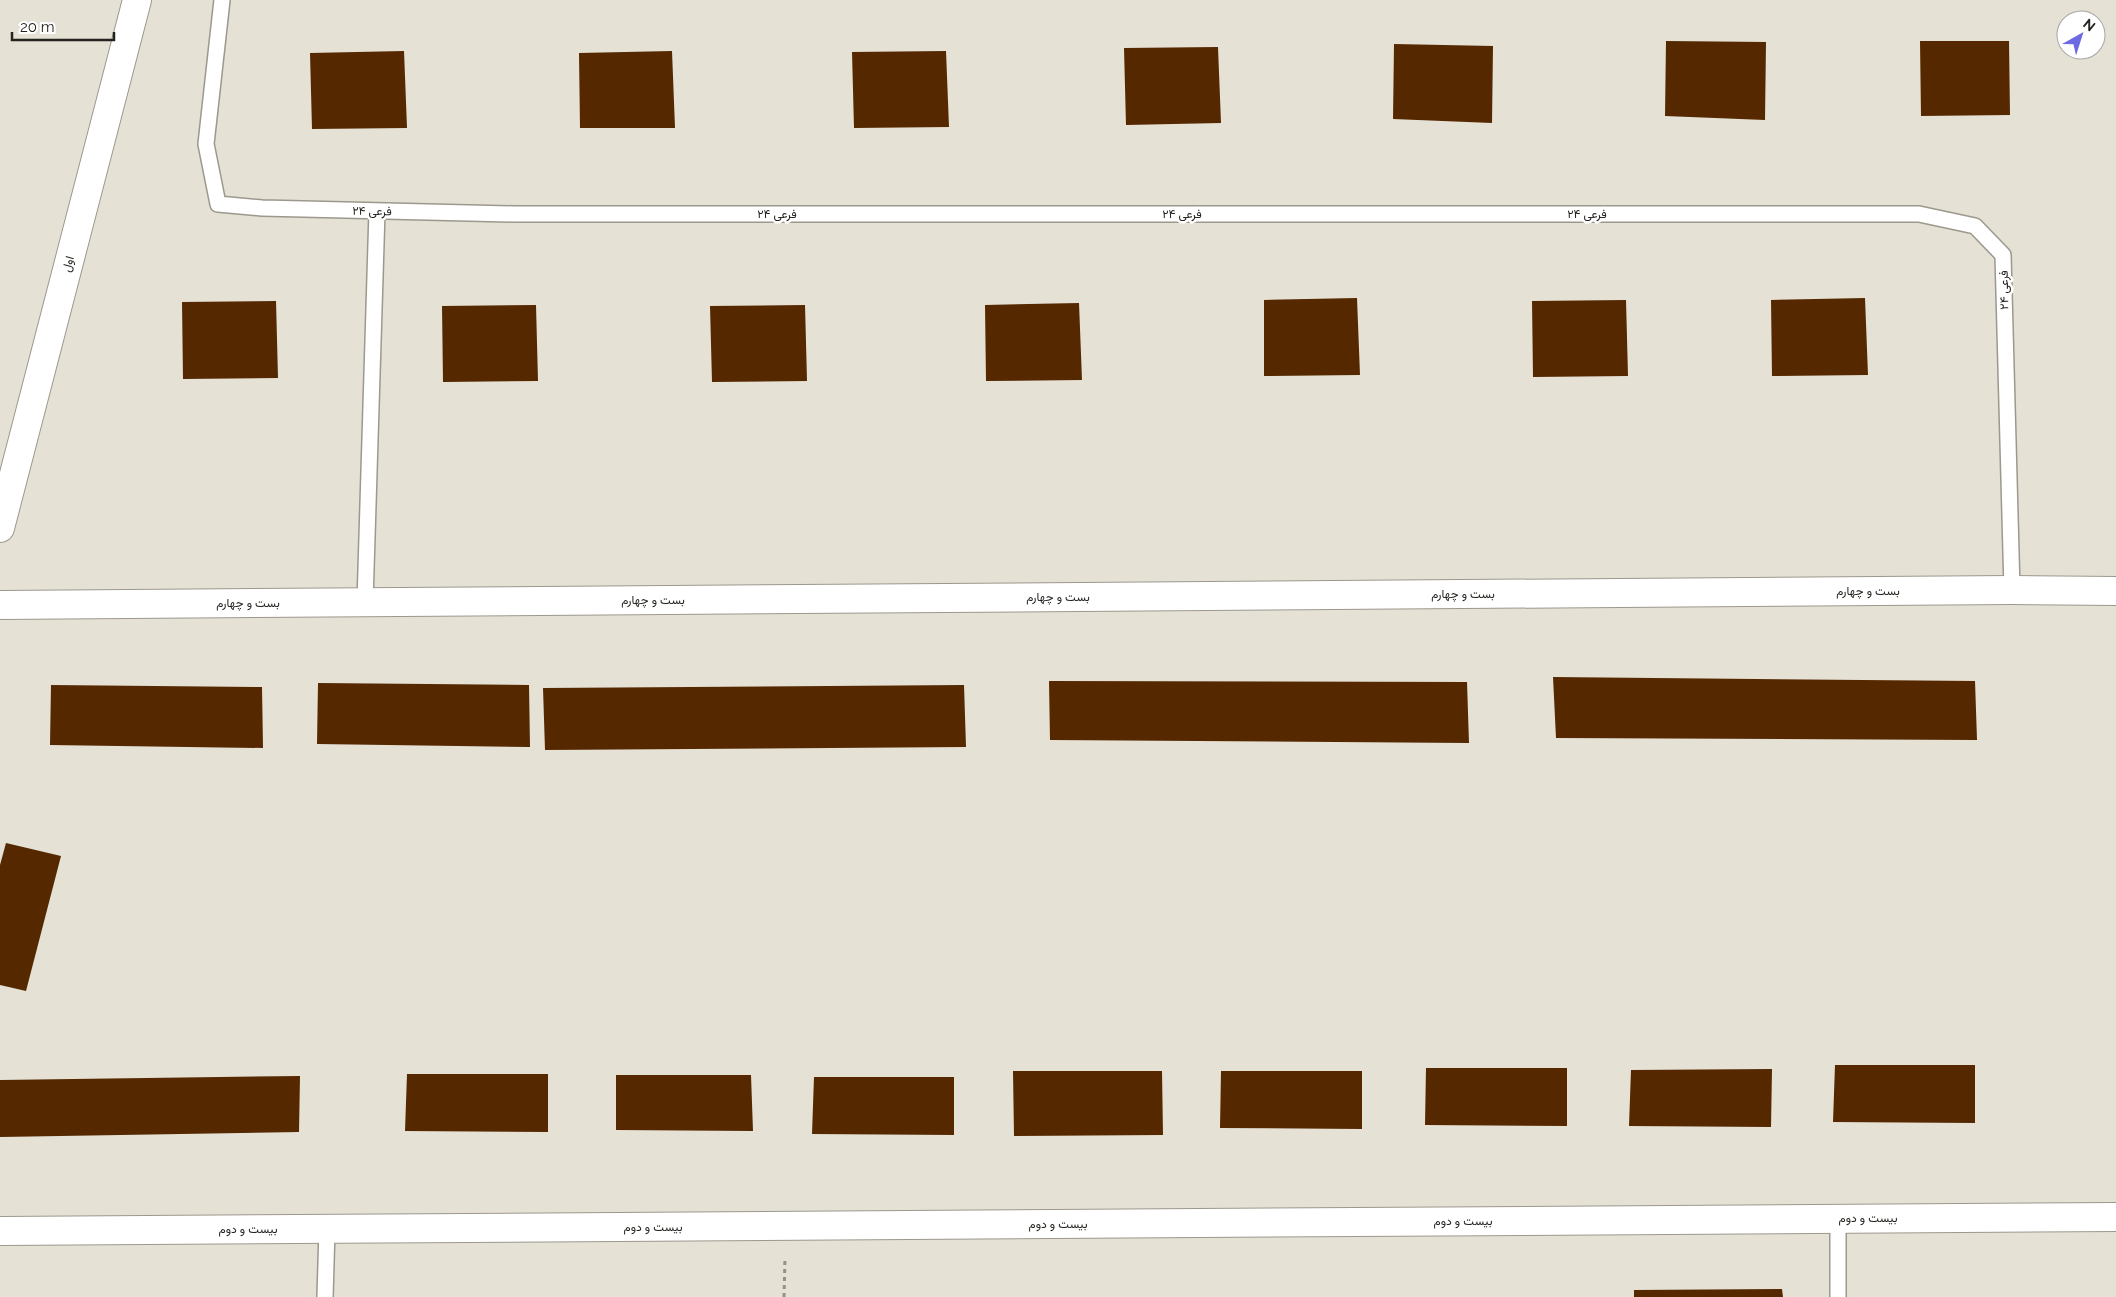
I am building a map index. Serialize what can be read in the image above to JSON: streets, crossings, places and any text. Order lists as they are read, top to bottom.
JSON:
{
  "streets": {
    "street": ["اول", "بست و چهارم", "بیست و دوم"],
    "lane": ["فرعی ۲۴"]
  },
  "crossings": [
    ["فرعی ۲۴", "بست و چهارم"]
  ],
  "scale_bar": "20 m",
  "north": "top right"
}
